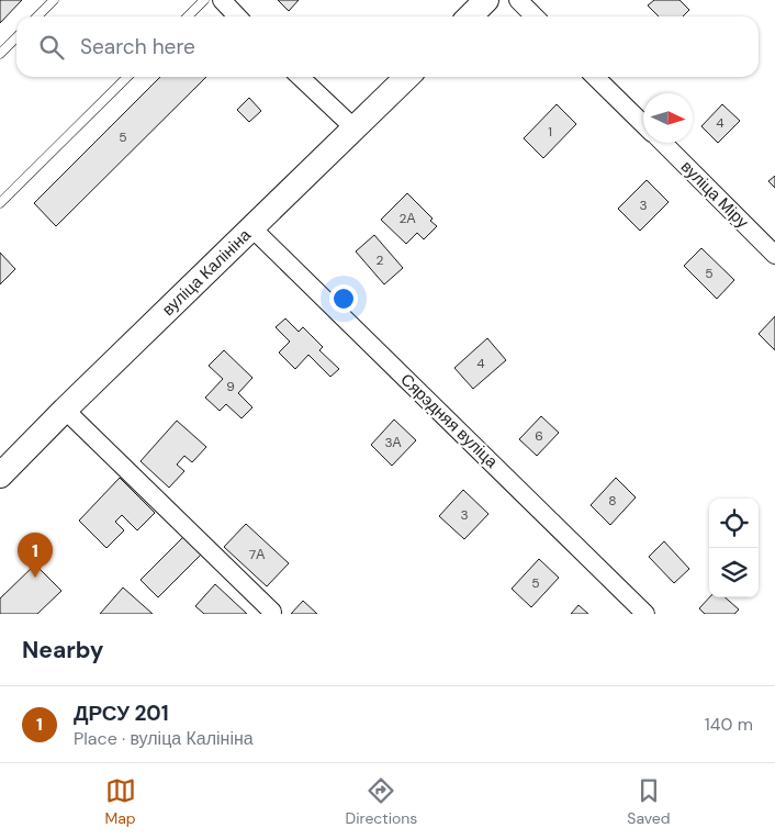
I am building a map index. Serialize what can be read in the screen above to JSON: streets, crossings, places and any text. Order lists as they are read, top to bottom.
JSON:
{
  "streets": {
    "street": ["вуліца Міру", "вуліца Калініна", "Сярэдняя вуліца"]
  },
  "crossings": [
    ["вуліца Калініна", "Сярэдняя вуліца"]
  ],
  "house_numbers": [
    "4",
    "1",
    "5",
    "3",
    "2А",
    "2",
    "5",
    "4",
    "9",
    "6",
    "3А",
    "8",
    "3",
    "7А",
    "5"
  ],
  "north": "right",
  "page": {
    "search": "Search here",
    "pins": "1",
    "heading": "Nearby",
    "list": [
      {
        "mark": "1",
        "name": "ДРСУ 201",
        "note": "Place · вуліца Калініна",
        "value": "140 m"
      }
    ],
    "nav": ["Map", "Directions", "Saved"]
  }
}
